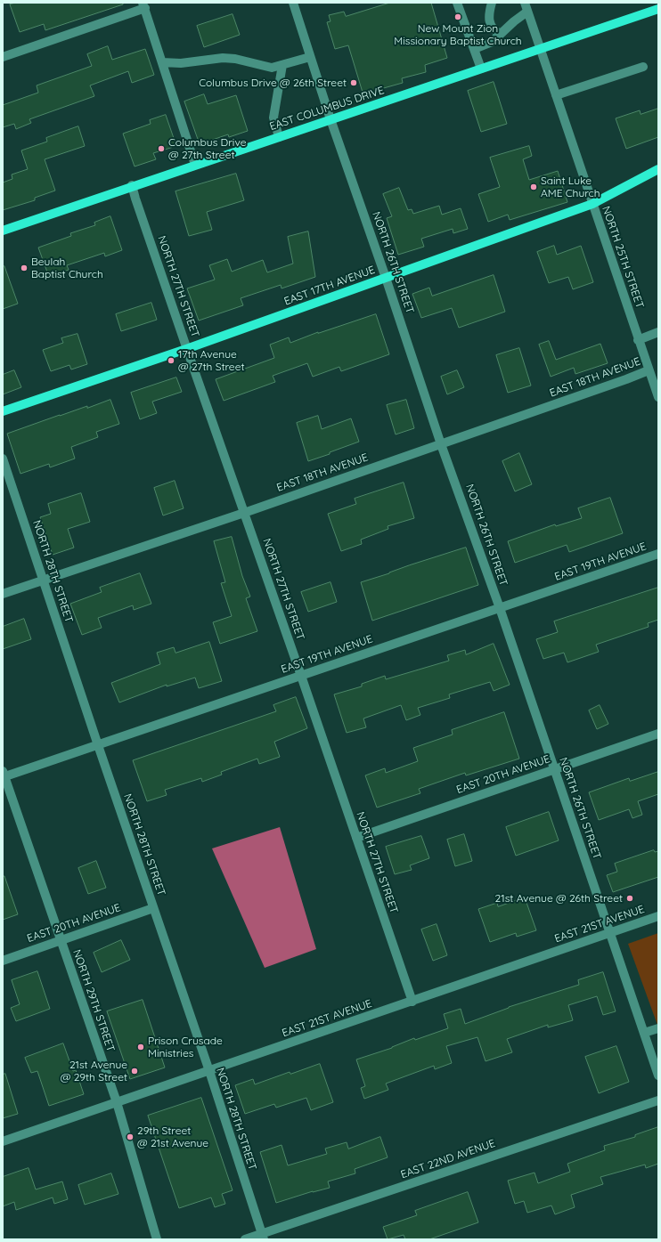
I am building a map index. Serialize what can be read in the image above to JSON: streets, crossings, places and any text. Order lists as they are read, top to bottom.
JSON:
{
  "streets": {
    "main road": ["EAST COLUMBUS DRIVE", "EAST 17TH AVENUE"],
    "street": [
      "NORTH 25TH STREET",
      "NORTH 26TH STREET",
      "NORTH 27TH STREET",
      "EAST 18TH AVENUE",
      "EAST 19TH AVENUE",
      "NORTH 28TH STREET",
      "EAST 20TH AVENUE",
      "EAST 21ST AVENUE",
      "NORTH 29TH STREET",
      "EAST 22ND AVENUE"
    ]
  },
  "crossings": [
    ["EAST COLUMBUS DRIVE", "NORTH 25TH STREET"],
    ["EAST COLUMBUS DRIVE", "NORTH 26TH STREET"],
    ["EAST COLUMBUS DRIVE", "NORTH 27TH STREET"],
    ["NORTH 25TH STREET", "EAST 17TH AVENUE"],
    ["NORTH 25TH STREET", "EAST 18TH AVENUE"],
    ["NORTH 26TH STREET", "EAST 17TH AVENUE"],
    ["NORTH 26TH STREET", "EAST 18TH AVENUE"],
    ["NORTH 26TH STREET", "EAST 19TH AVENUE"],
    ["NORTH 26TH STREET", "EAST 20TH AVENUE"],
    ["NORTH 26TH STREET", "EAST 21ST AVENUE"],
    ["EAST 17TH AVENUE", "NORTH 27TH STREET"],
    ["NORTH 27TH STREET", "EAST 18TH AVENUE"],
    ["NORTH 27TH STREET", "EAST 19TH AVENUE"],
    ["NORTH 27TH STREET", "EAST 20TH AVENUE"],
    ["NORTH 27TH STREET", "EAST 21ST AVENUE"],
    ["EAST 18TH AVENUE", "NORTH 28TH STREET"],
    ["EAST 19TH AVENUE", "NORTH 28TH STREET"],
    ["EAST 19TH AVENUE", "NORTH 29TH STREET"],
    ["NORTH 28TH STREET", "EAST 20TH AVENUE"],
    ["NORTH 28TH STREET", "EAST 21ST AVENUE"],
    ["NORTH 28TH STREET", "EAST 22ND AVENUE"],
    ["EAST 20TH AVENUE", "NORTH 29TH STREET"],
    ["EAST 21ST AVENUE", "NORTH 29TH STREET"]
  ],
  "places": [
    "New Mount Zion Missionary Baptist Church",
    "Columbus Drive @ 26th Street",
    "Columbus Drive @ 27th Street",
    "Saint Luke AME Church",
    "Beulah Baptist Church",
    "17th Avenue @ 27th Street",
    "21st Avenue @ 26th Street",
    "Prison Crusade Ministries",
    "21st Avenue @ 29th Street",
    "29th Street @ 21st Avenue"
  ]
}
